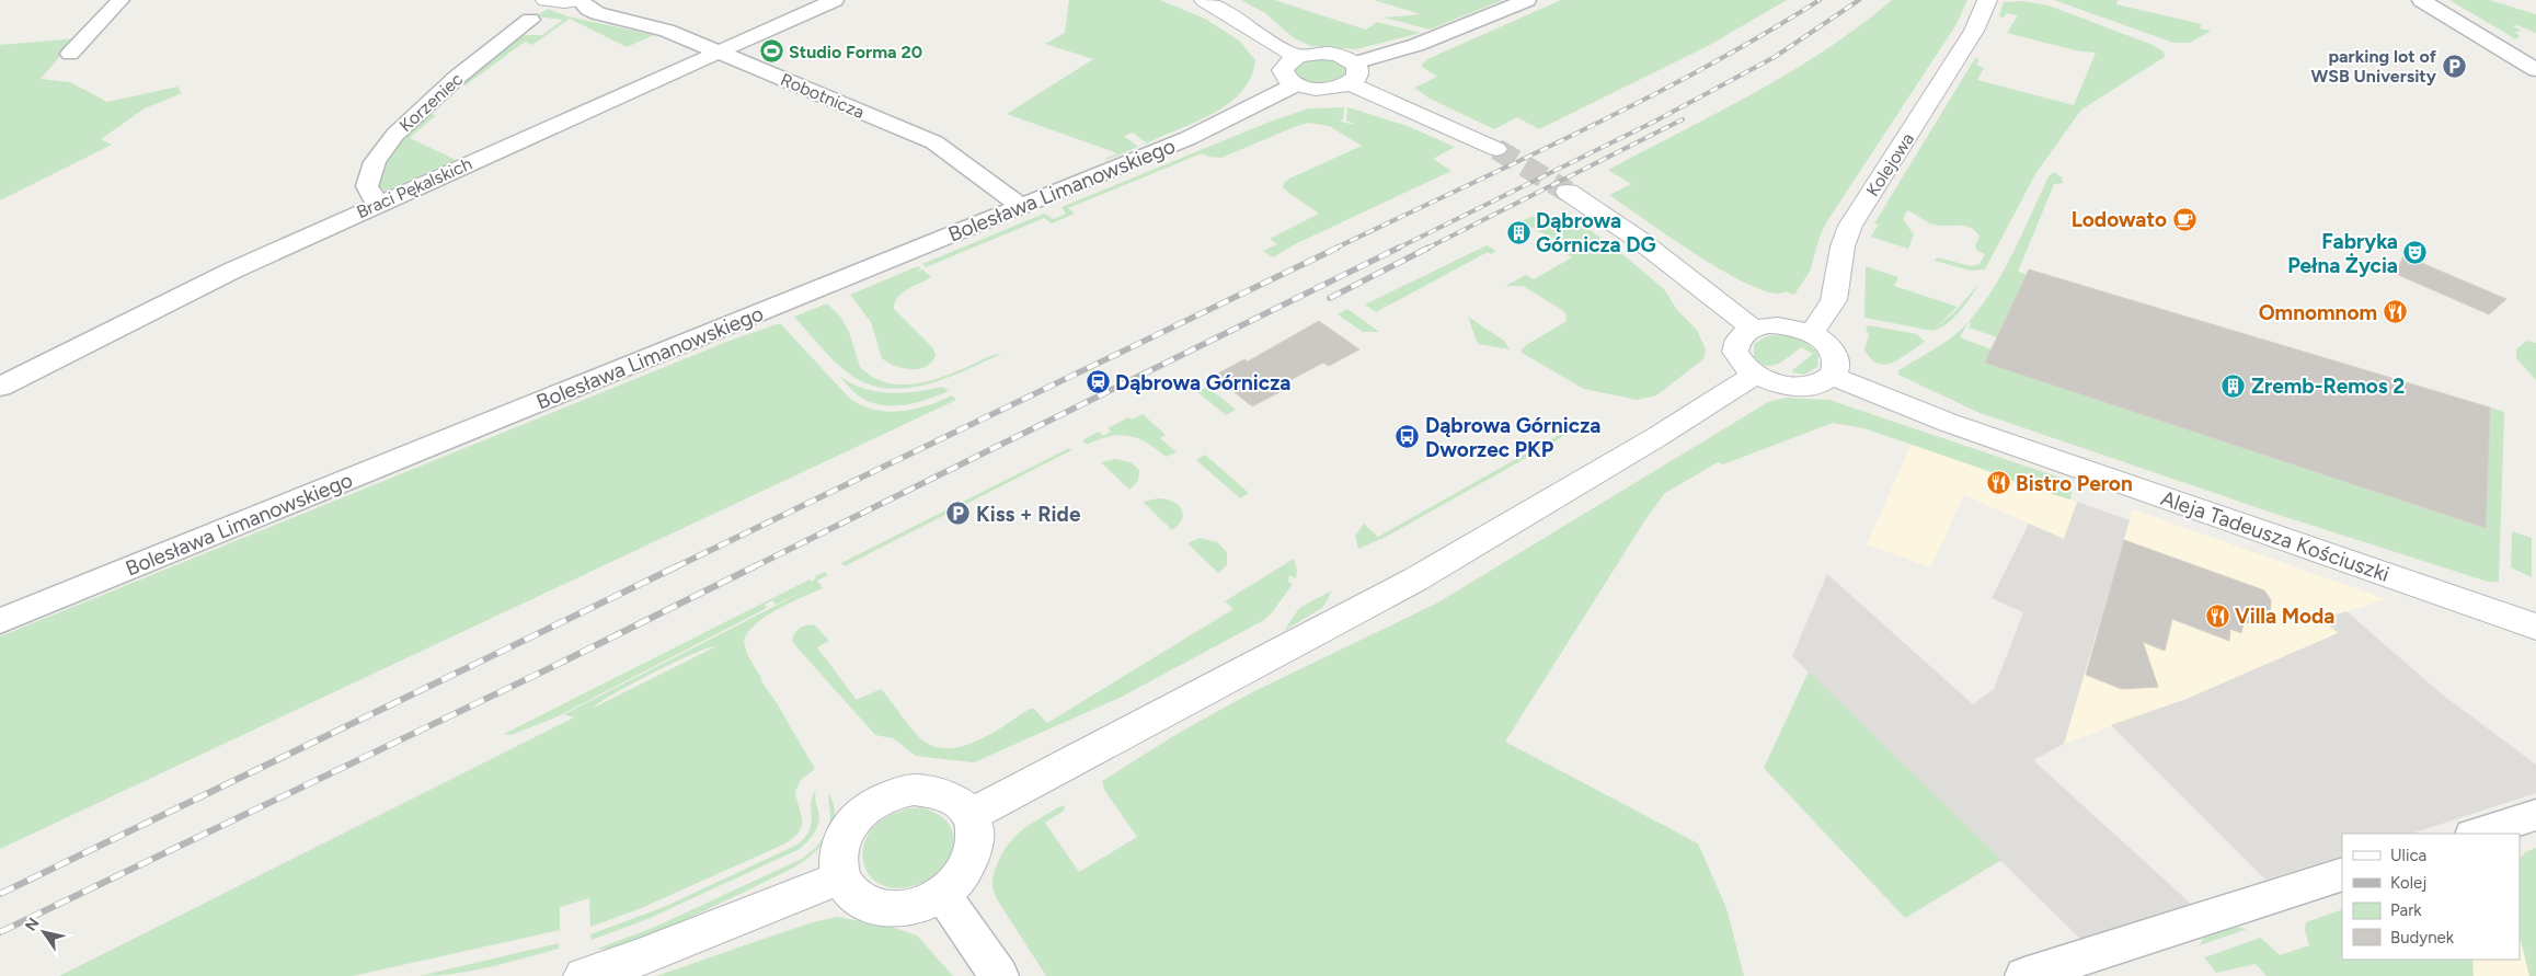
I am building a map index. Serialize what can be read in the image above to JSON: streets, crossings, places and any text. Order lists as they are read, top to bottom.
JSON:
{
  "streets": {
    "street": [
      "Robotnicza",
      "Korzeniec",
      "Kolejowa",
      "Braci Pękalskich",
      "Bolesława Limanowskiego",
      "Aleja Tadeusza Kościuszki"
    ]
  },
  "crossings": [
    ["Robotnicza", "Braci Pękalskich"],
    ["Robotnicza", "Bolesława Limanowskiego"],
    ["Korzeniec", "Braci Pękalskich"],
    ["Kolejowa", "Aleja Tadeusza Kościuszki"]
  ],
  "places": {
    "sports": ["Studio Forma 20"],
    "parking": ["parking lot of WSB University", "Kiss + Ride"],
    "cafe": ["Lodowato"],
    "building": ["Dąbrowa Górnicza DG", "Zremb-Remos 2"],
    "theatre": ["Fabryka Pełna Życia"],
    "restaurant": ["Omnomnom", "Bistro Peron", "Villa Moda"],
    "station": ["Dąbrowa Górnicza"],
    "bus stop": ["Dąbrowa Górnicza Dworzec PKP"]
  },
  "legend": [
    "Ulica",
    "Kolej",
    "Park",
    "Budynek"
  ],
  "north": "top left"
}
